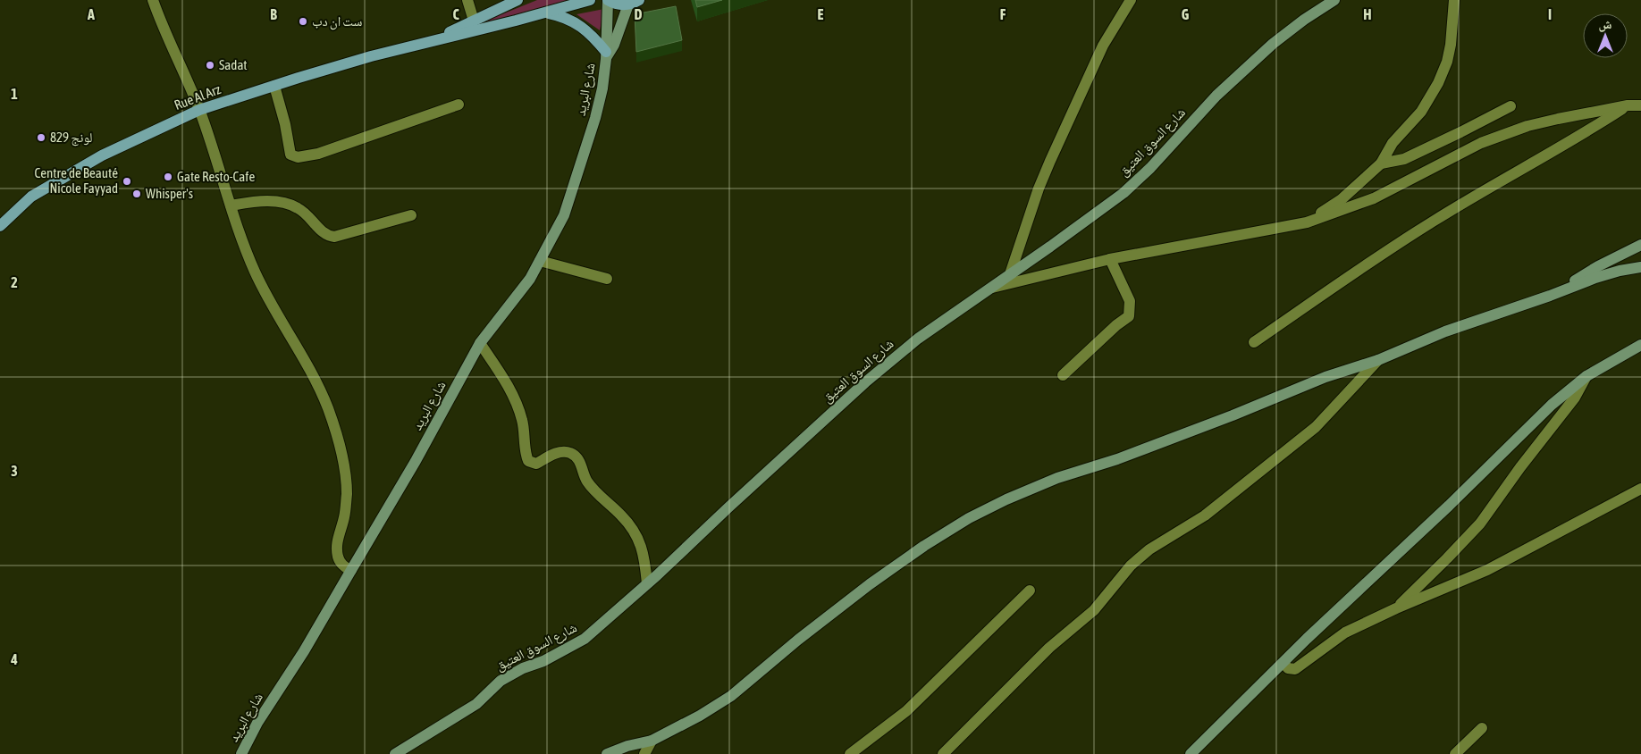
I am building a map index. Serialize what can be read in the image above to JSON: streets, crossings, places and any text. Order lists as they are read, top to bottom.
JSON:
{
  "streets": {
    "main road": ["شارع البريد", "Rue Al Arz", "شارع السوق العتيق"]
  },
  "places": [
    "ست ان دب",
    "Sadat",
    "لونج 829",
    "Gate Resto-Cafe",
    "Centre de Beauté Nicole Fayyad",
    "Whisper's"
  ],
  "north": "top",
  "grid": {
    "columns": [
      "A",
      "B",
      "C",
      "D",
      "E",
      "F",
      "G",
      "H",
      "I"
    ],
    "rows": [
      "1",
      "2",
      "3",
      "4"
    ]
  }
}
